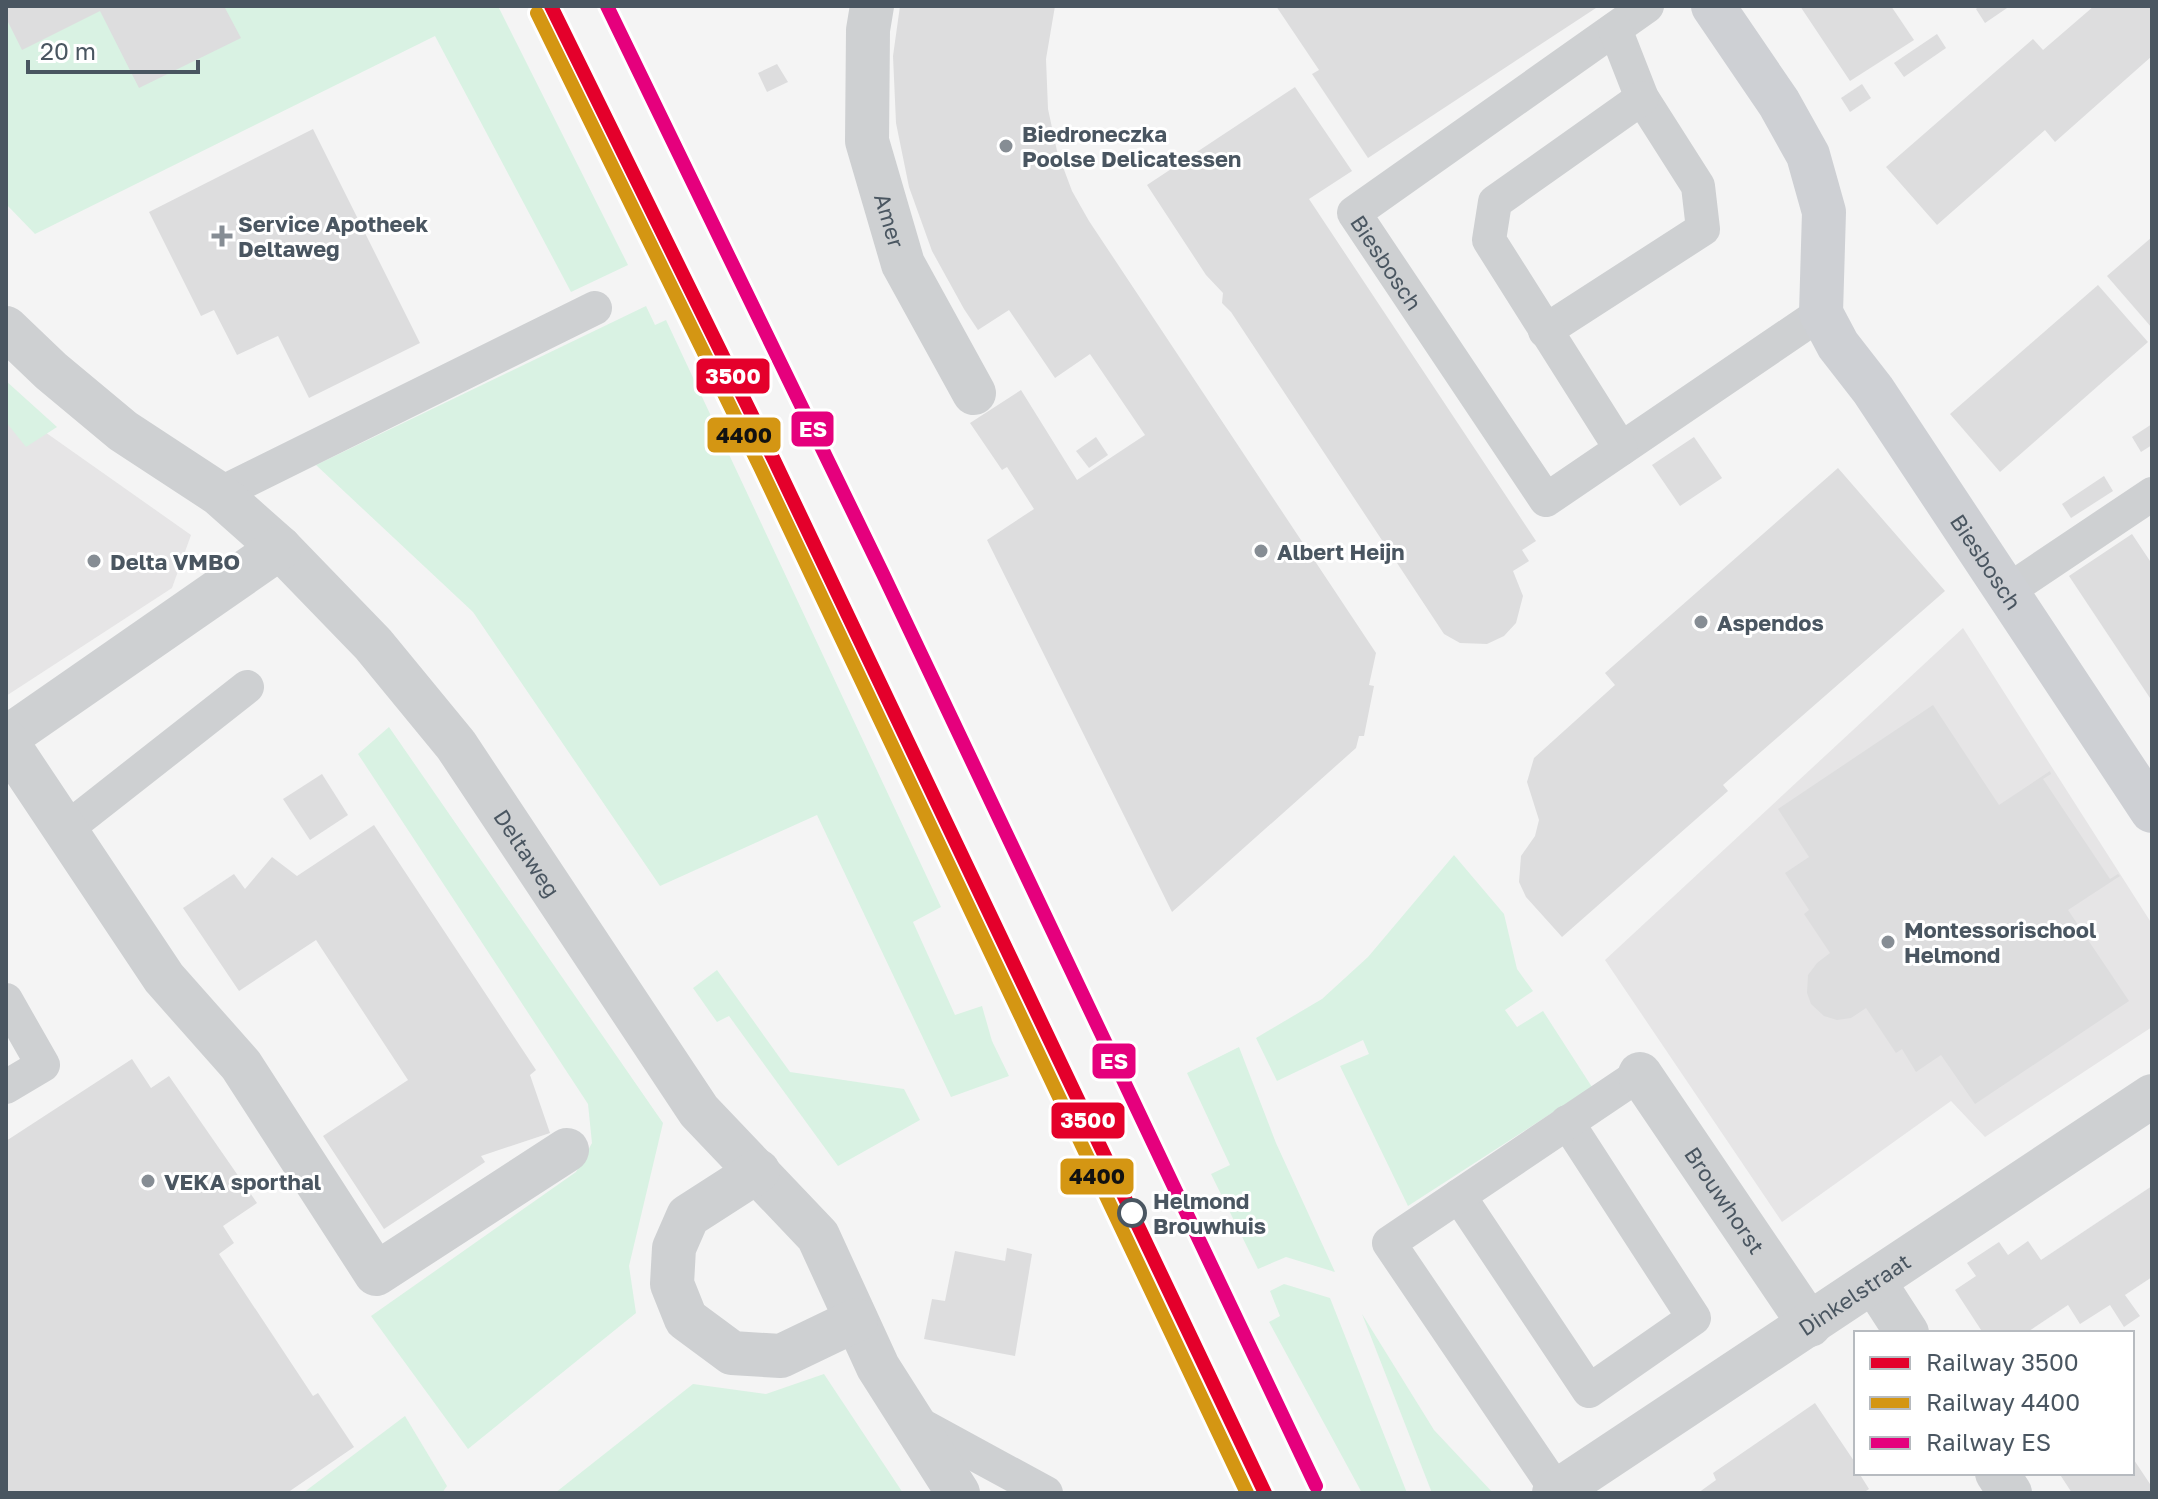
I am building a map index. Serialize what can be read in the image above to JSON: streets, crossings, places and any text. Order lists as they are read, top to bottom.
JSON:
{
  "streets": {
    "street": [
      "Amer",
      "Biesbosch",
      "Deltaweg",
      "Brouwhorst",
      "Dinkelstraat"
    ]
  },
  "crossings": [
    ["Brouwhorst", "Dinkelstraat"]
  ],
  "places": {
    "other": [
      "Biedroneczka Poolse Delicatessen",
      "Albert Heijn",
      "Delta VMBO",
      "Aspendos",
      "Montessorischool Helmond",
      "VEKA sporthal",
      "Helmond Brouwhuis"
    ],
    "health": ["Service Apotheek Deltaweg"]
  },
  "lines": ["rail line 3500", "rail line ES", "rail line 4400"],
  "legend": ["Railway 3500", "Railway 4400", "Railway ES"],
  "scale_bar": "20 m"
}
